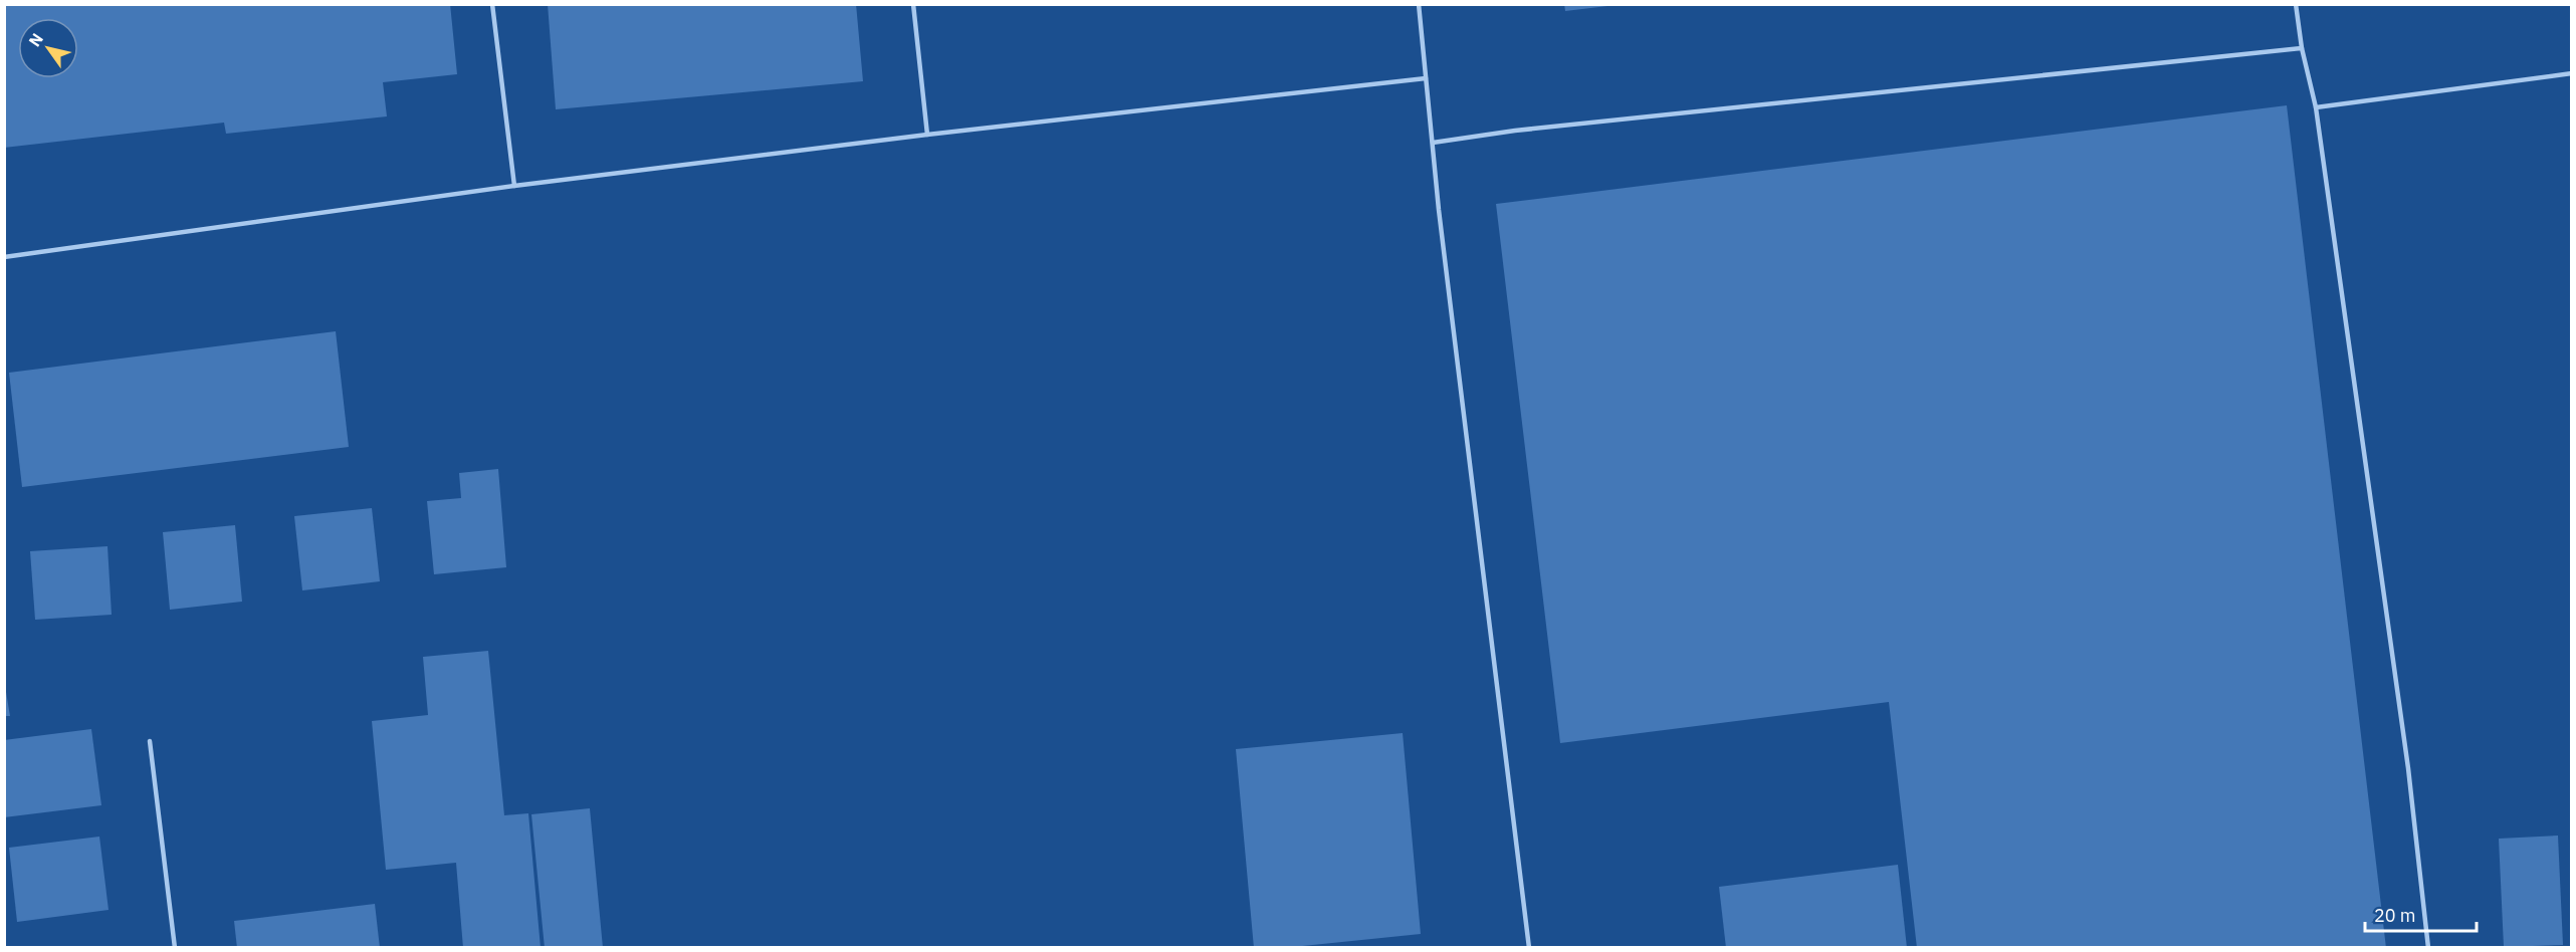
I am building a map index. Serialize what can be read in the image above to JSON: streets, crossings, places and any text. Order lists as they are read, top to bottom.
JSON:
{
  "scale_bar": "20 m",
  "north": "top left"
}
